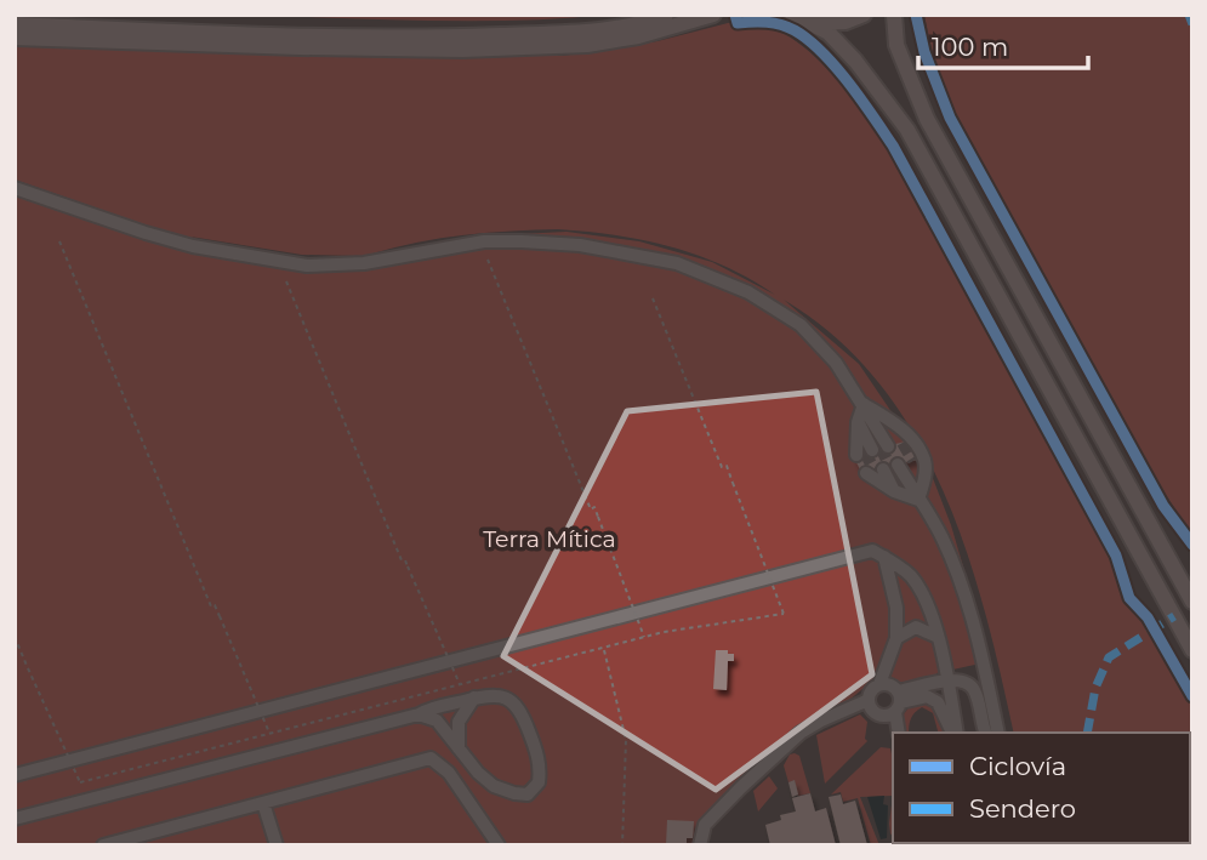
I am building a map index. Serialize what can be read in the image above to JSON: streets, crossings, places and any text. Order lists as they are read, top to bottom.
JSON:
{
  "parks": ["Terra Mítica"],
  "legend": ["Ciclovía", "Sendero"],
  "scale_bar": "100 m"
}
